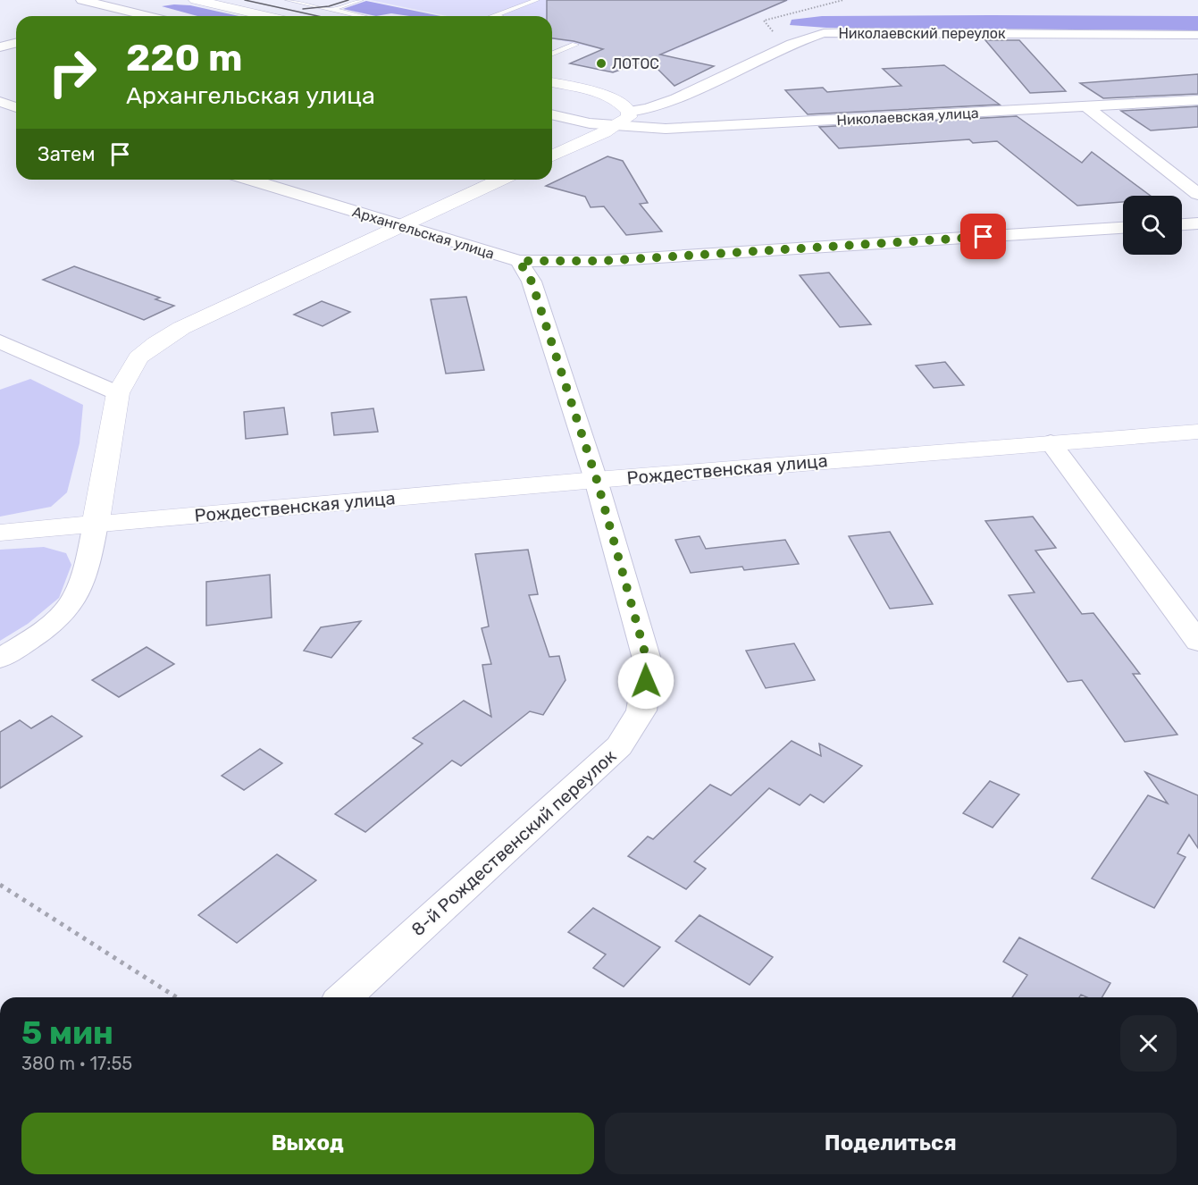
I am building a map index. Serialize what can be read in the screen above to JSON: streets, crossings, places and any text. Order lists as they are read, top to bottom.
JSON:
{
  "streets": {
    "main road": ["Рождественская улица"],
    "street": [
      "Николаевский переулок",
      "Николаевская улица",
      "Архангельская улица",
      "8-й Рождественский переулок"
    ]
  },
  "crossings": [
    ["Архангельская улица", "8-й Рождественский переулок"],
    ["Рождественская улица", "8-й Рождественский переулок"]
  ],
  "places": ["ЛОТОС"],
  "page": {
    "turn": ["220 m", "Архангельская улица"],
    "then": "Затем",
    "heading": ["5 мин", "380 m · 17:55"],
    "buttons": ["Выход", "Поделиться"]
  }
}
